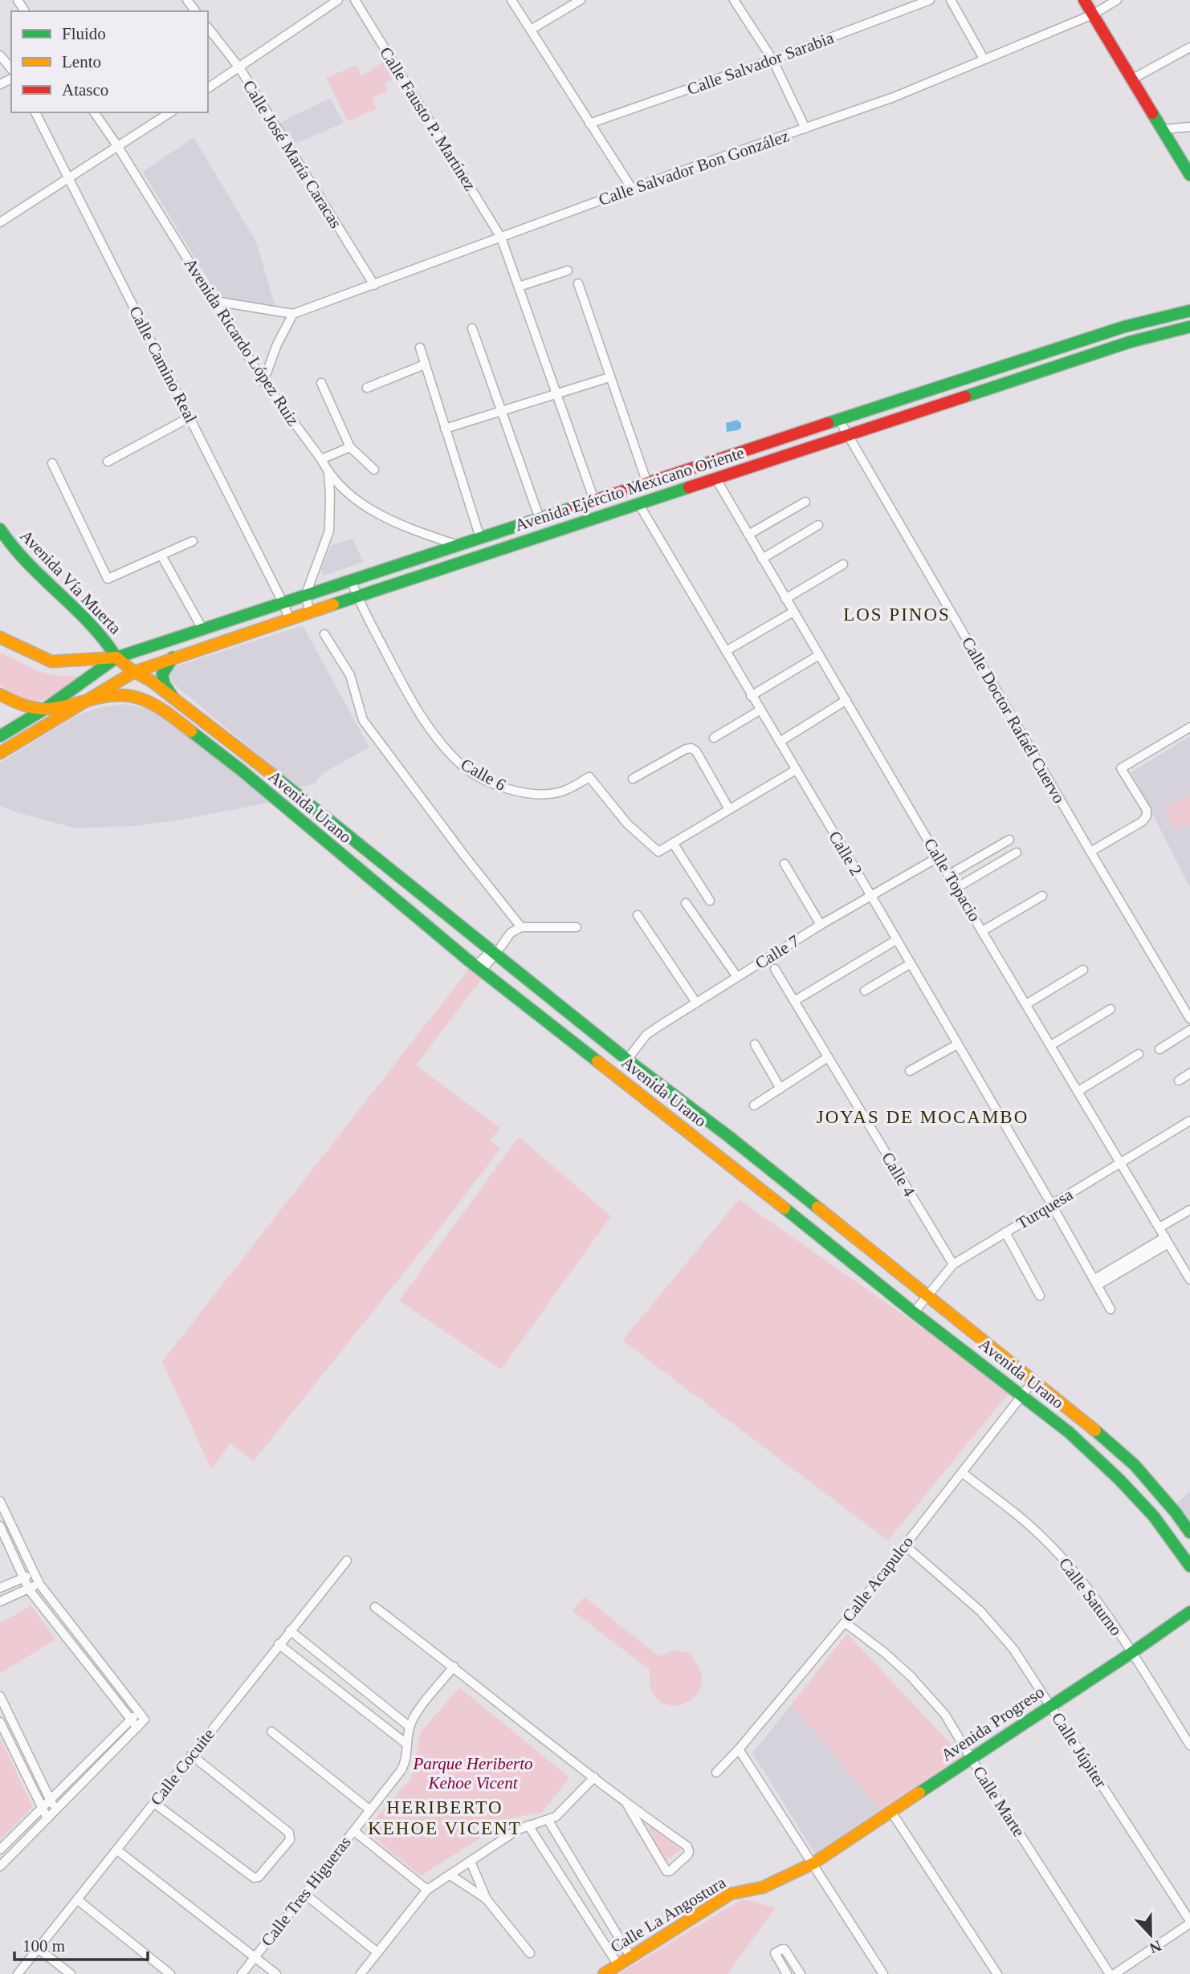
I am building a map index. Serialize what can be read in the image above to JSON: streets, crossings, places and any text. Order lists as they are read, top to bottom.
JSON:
{
  "streets": {
    "main road": [
      "Avenida Ejército Mexicano Oriente",
      "Avenida Vía Muerta",
      "Avenida Urano",
      "Avenida Progreso",
      "Calle La Angostura"
    ],
    "street": [
      "Calle Salvador Sarabia",
      "Calle Fausto P. Martínez",
      "Calle José María Caracas",
      "Calle Salvador Bon González",
      "Avenida Ricardo López Ruiz",
      "Calle Camino Real",
      "Calle Doctor Rafaél Cuervo",
      "Calle 6",
      "Calle 2",
      "Calle Topacio",
      "Calle 7",
      "Calle 4",
      "Turquesa",
      "Calle Acapulco",
      "Calle Saturno",
      "Calle Júpiter",
      "Calle Cocuite",
      "Calle Marte",
      "Calle Tres Higueras"
    ]
  },
  "crossings": [
    ["Calle Fausto P. Martínez", "Calle Salvador Bon González"],
    ["Calle Fausto P. Martínez", "Avenida Ejército Mexicano Oriente"],
    ["Calle José María Caracas", "Calle Salvador Bon González"],
    ["Calle Salvador Bon González", "Avenida Ricardo López Ruiz"],
    ["Avenida Ricardo López Ruiz", "Avenida Ejército Mexicano Oriente"],
    ["Calle Camino Real", "Avenida Ejército Mexicano Oriente"],
    ["Avenida Ejército Mexicano Oriente", "Avenida Vía Muerta"],
    ["Avenida Ejército Mexicano Oriente", "Calle Doctor Rafaél Cuervo"],
    ["Avenida Ejército Mexicano Oriente", "Calle 6"],
    ["Avenida Ejército Mexicano Oriente", "Avenida Urano"],
    ["Avenida Ejército Mexicano Oriente", "Calle 2"],
    ["Avenida Ejército Mexicano Oriente", "Calle Topacio"],
    ["Avenida Vía Muerta", "Avenida Urano"],
    ["Calle 6", "Calle 2"],
    ["Avenida Urano", "Calle 7"],
    ["Avenida Urano", "Turquesa"],
    ["Avenida Urano", "Calle Acapulco"],
    ["Calle 2", "Calle 7"],
    ["Calle 2", "Turquesa"],
    ["Calle Topacio", "Calle 7"],
    ["Calle Topacio", "Turquesa"],
    ["Calle 4", "Turquesa"],
    ["Calle Acapulco", "Calle Saturno"],
    ["Calle Acapulco", "Calle Júpiter"],
    ["Calle Acapulco", "Calle Marte"],
    ["Calle Saturno", "Avenida Progreso"],
    ["Avenida Progreso", "Calle Júpiter"],
    ["Avenida Progreso", "Calle Marte"],
    ["Avenida Progreso", "Calle La Angostura"]
  ],
  "districts": ["LOS PINOS", "JOYAS DE MOCAMBO", "HERIBERTO KEHOE VICENT"],
  "parks": ["Parque Heriberto Kehoe Vicent"],
  "legend": ["Fluido", "Lento", "Atasco"],
  "scale_bar": "100 m",
  "north": "bottom"
}
